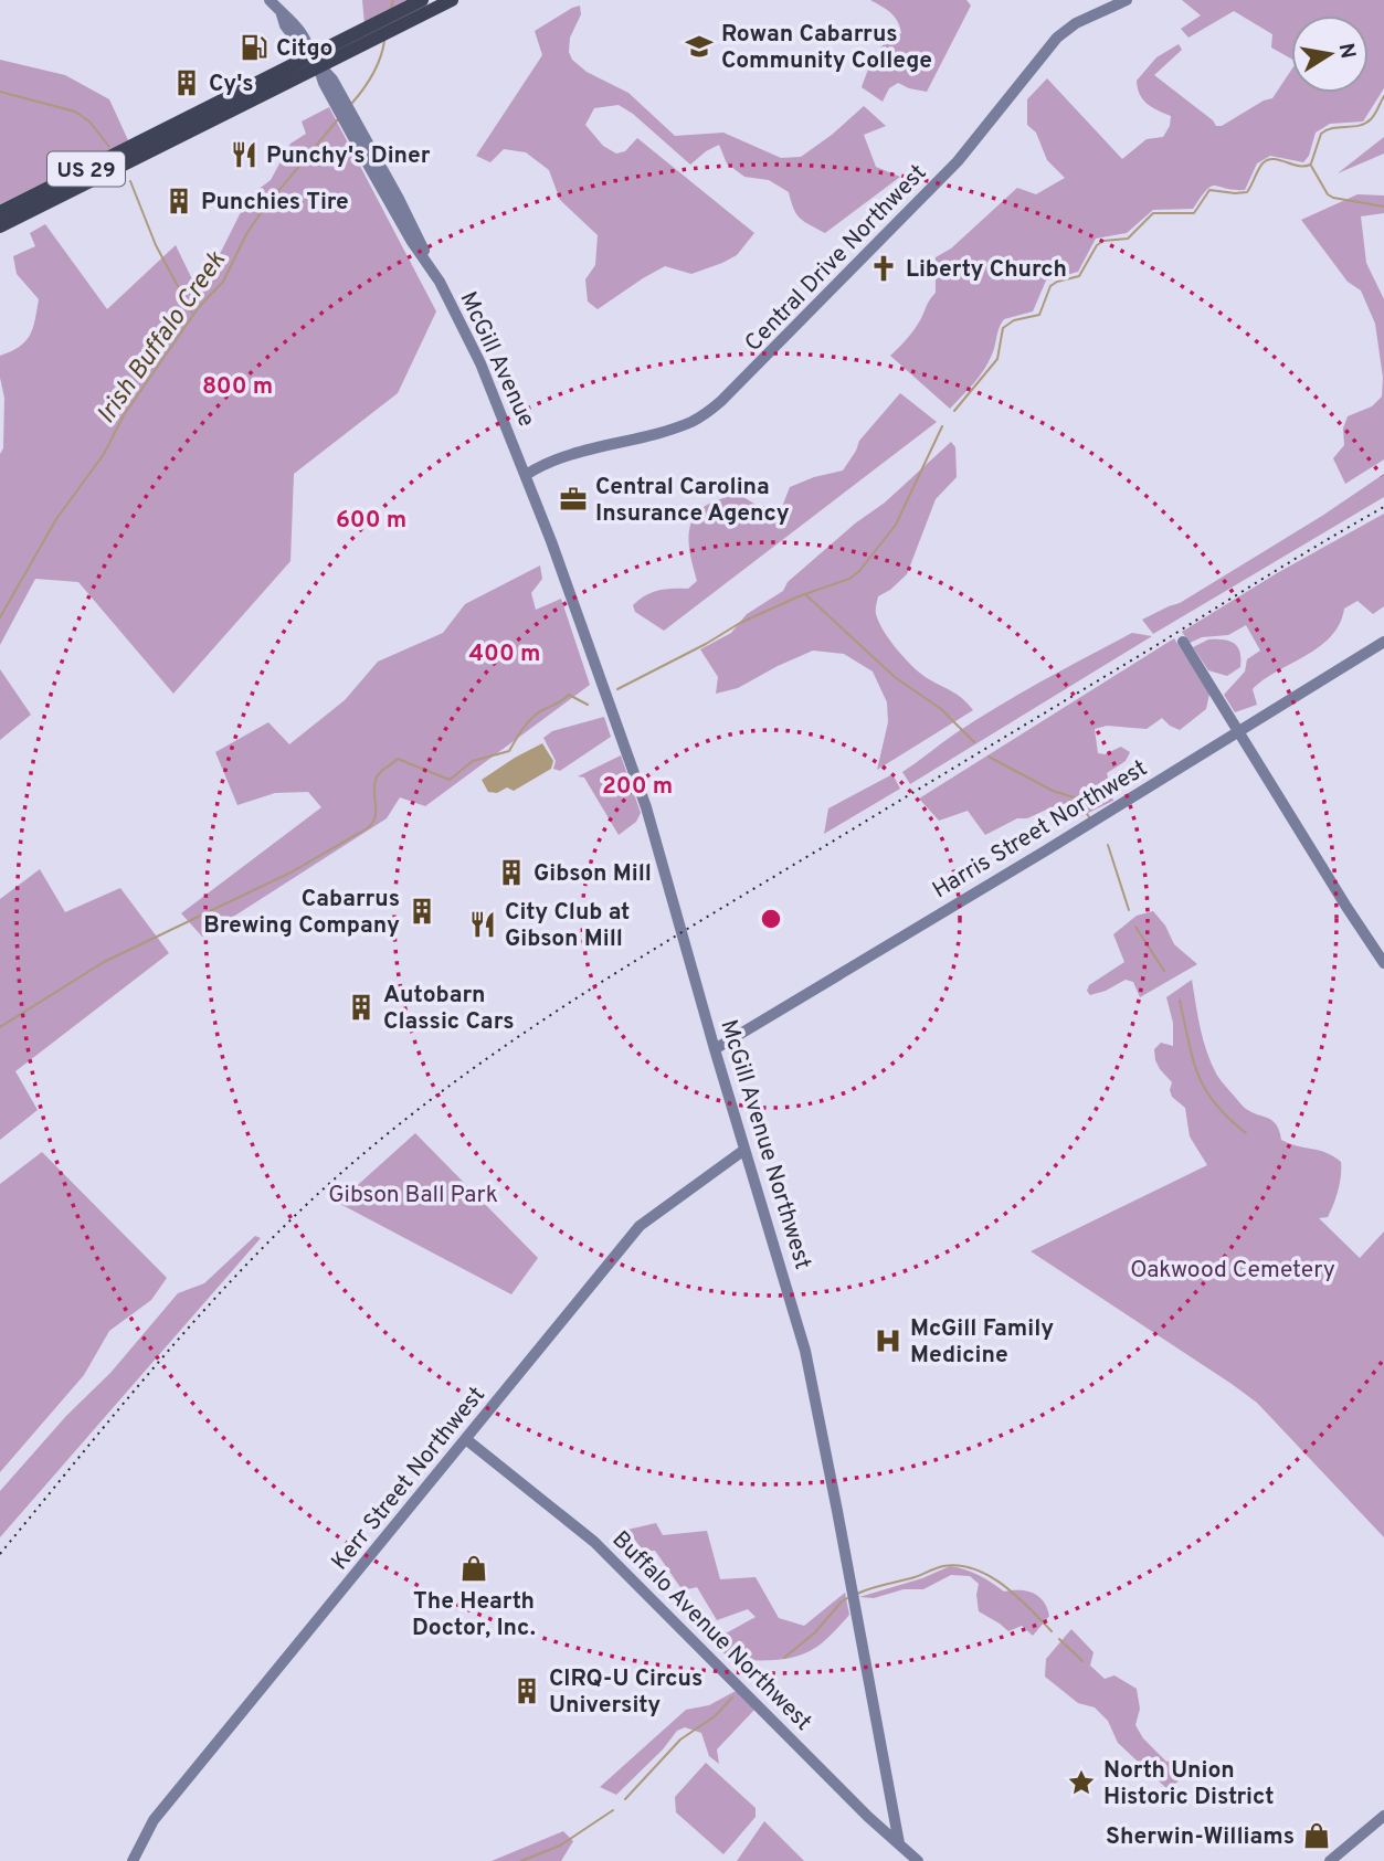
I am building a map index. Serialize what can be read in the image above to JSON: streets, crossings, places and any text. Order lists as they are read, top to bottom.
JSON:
{
  "streets": {
    "highway": ["US 29"],
    "street": [
      "Central Drive Northwest",
      "McGill Avenue",
      "Harris Street Northwest",
      "McGill Avenue Northwest",
      "Kerr Street Northwest",
      "Buffalo Avenue Northwest"
    ]
  },
  "crossings": [
    ["Central Drive Northwest", "McGill Avenue"],
    ["Central Drive Northwest", "McGill Avenue Northwest"],
    ["McGill Avenue", "McGill Avenue Northwest"],
    ["Harris Street Northwest", "McGill Avenue Northwest"],
    ["McGill Avenue Northwest", "Kerr Street Northwest"],
    ["McGill Avenue Northwest", "Buffalo Avenue Northwest"],
    ["Kerr Street Northwest", "Buffalo Avenue Northwest"]
  ],
  "water": ["Irish Buffalo Creek"],
  "parks": ["Gibson Ball Park", "Oakwood Cemetery"],
  "places": {
    "school or university": ["Rowan Cabarrus Community College"],
    "fuel station": ["Citgo"],
    "building": [
      "Cy's",
      "Punchies Tire",
      "Gibson Mill",
      "Cabarrus Brewing Company",
      "Autobarn Classic Cars",
      "CIRQ-U Circus University"
    ],
    "restaurant": ["Punchy's Diner", "City Club at Gibson Mill"],
    "church": ["Liberty Church"],
    "office": ["Central Carolina Insurance Agency"],
    "hospital": ["McGill Family Medicine"],
    "shop": ["The Hearth Doctor, Inc.", "Sherwin-Williams"],
    "place": ["North Union Historic District"]
  },
  "north": "right",
  "rings": [
    "800 m",
    "600 m",
    "400 m",
    "200 m"
  ]
}
